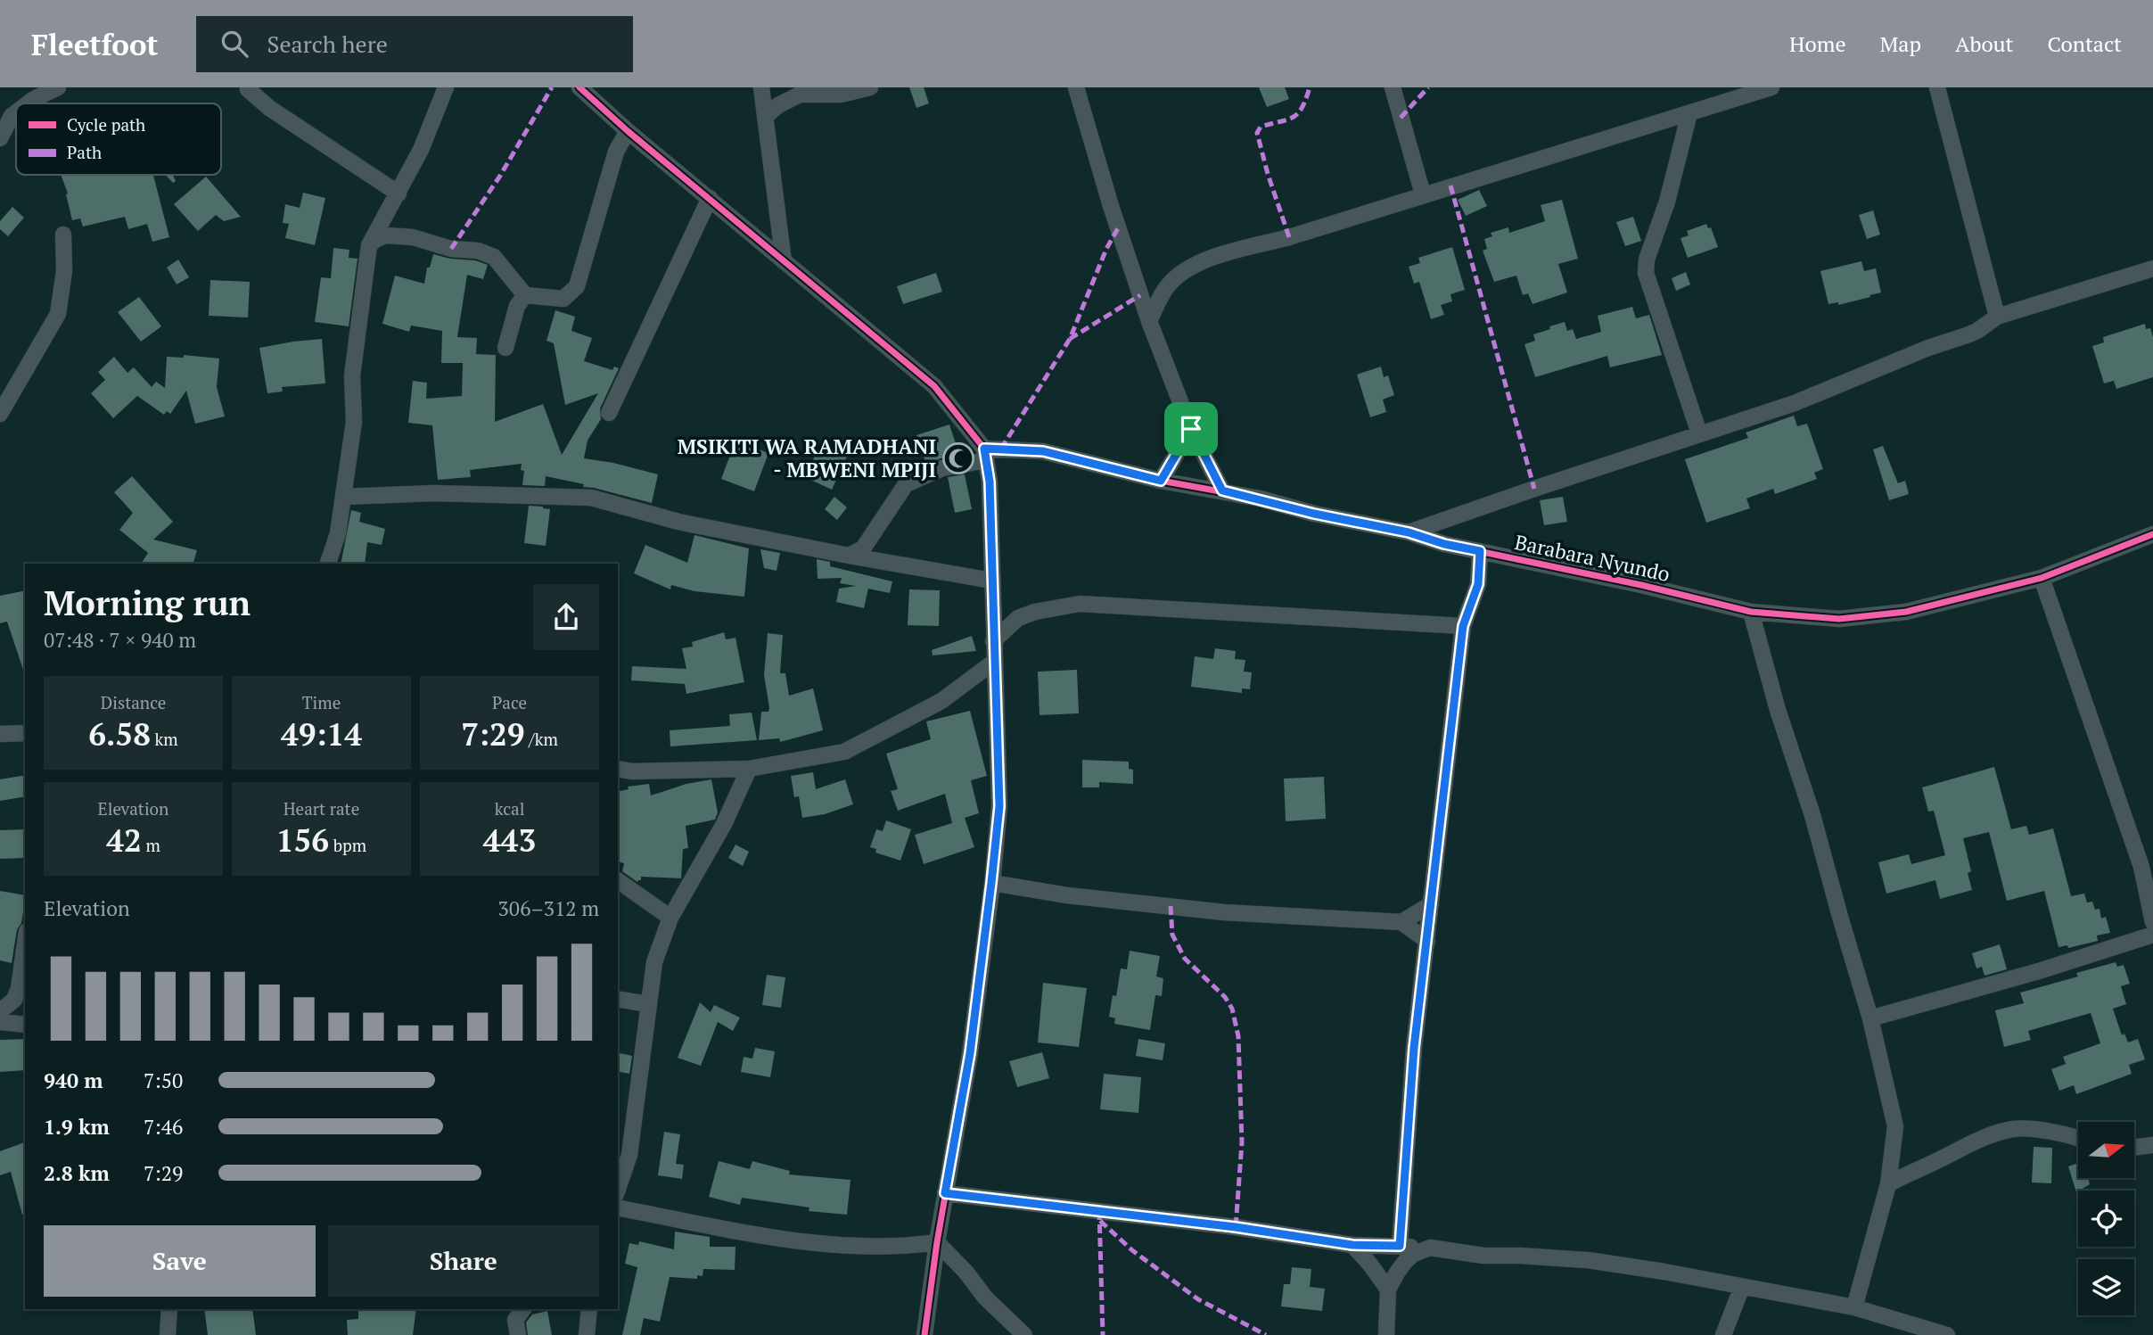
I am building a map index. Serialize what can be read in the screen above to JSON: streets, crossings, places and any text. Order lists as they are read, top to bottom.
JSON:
{
  "streets": {
    "street": ["Barabara Nyundo"]
  },
  "places": {
    "mosque": ["MSIKITI WA RAMADHANI - MBWENI MPIJI"]
  },
  "legend": ["Cycle path", "Path"],
  "north": "right",
  "page": {
    "header": "Fleetfoot",
    "search": "Search here",
    "nav": [
      "Home",
      "Map",
      "About",
      "Contact"
    ],
    "heading": ["Morning run", "07:48 · 7 × 940 m"],
    "stats": [
      ["Distance", "6.58 km"],
      ["Time", "49:14"],
      ["Pace", "7:29 /km"],
      ["Elevation", "42 m"],
      ["Heart rate", "156 bpm"],
      ["kcal", "443"]
    ],
    "chart": ["Elevation", "306–312 m"],
    "list": [
      {
        "name": "940 m",
        "note": "7:50"
      },
      {
        "name": "1.9 km",
        "note": "7:46"
      },
      {
        "name": "2.8 km",
        "note": "7:29"
      }
    ],
    "buttons": ["Save", "Share"]
  }
}
